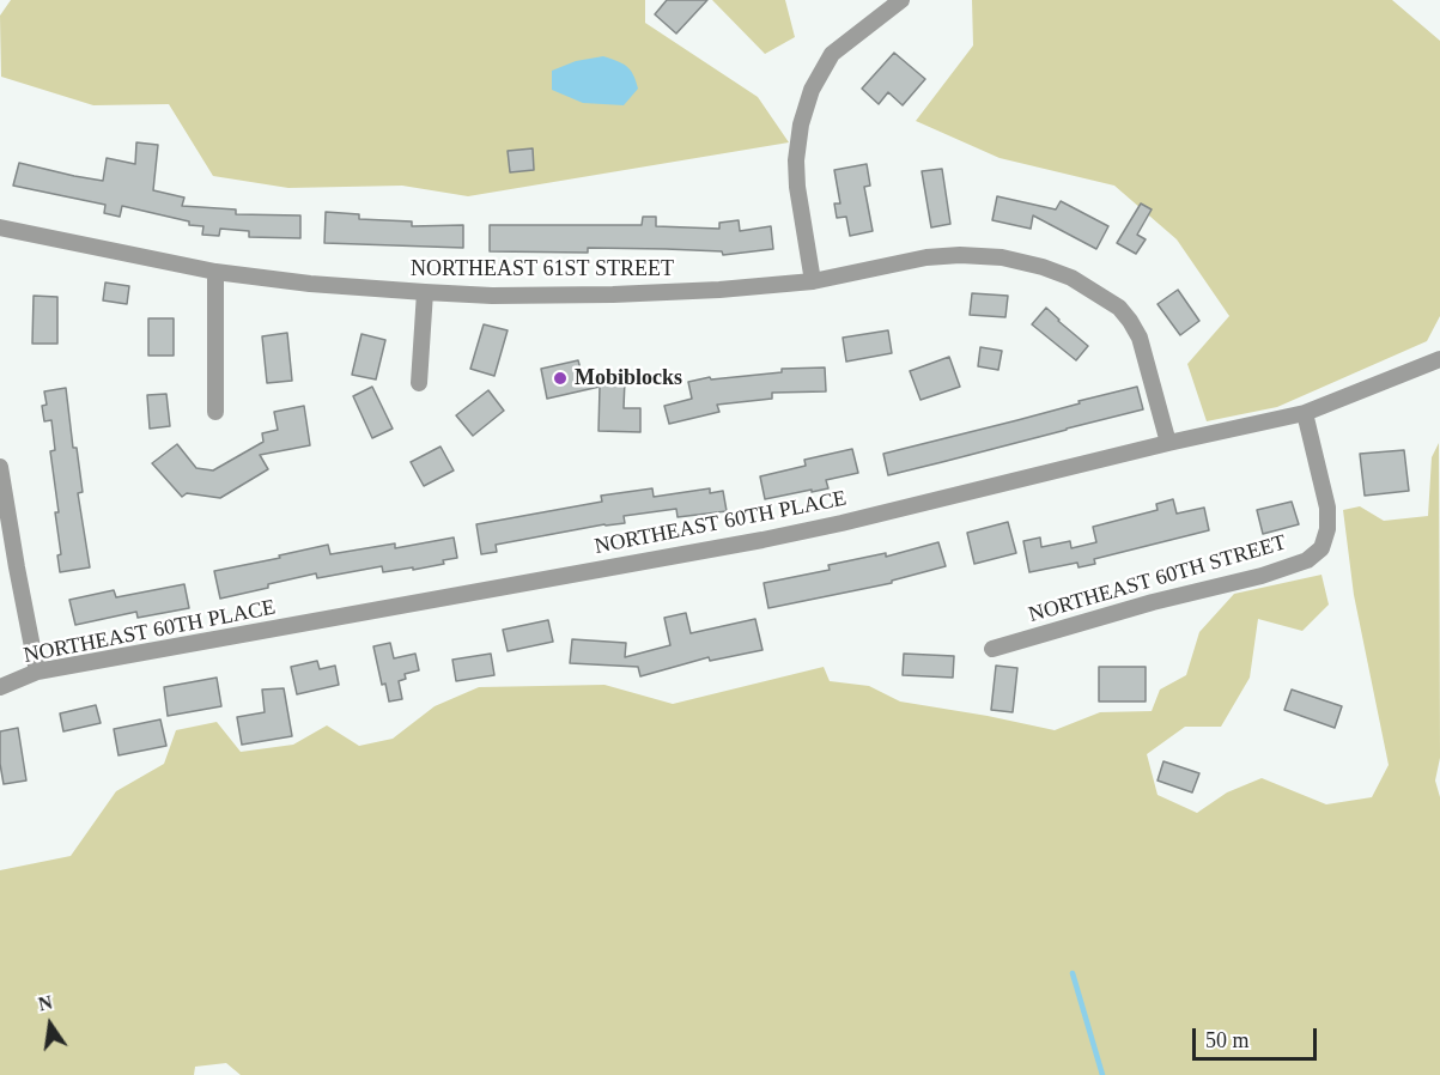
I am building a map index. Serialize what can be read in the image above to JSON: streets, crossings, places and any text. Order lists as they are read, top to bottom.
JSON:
{
  "streets": {
    "street": ["NORTHEAST 61ST STREET", "NORTHEAST 60TH PLACE", "NORTHEAST 60TH STREET"]
  },
  "crossings": [
    ["NORTHEAST 61ST STREET", "NORTHEAST 60TH PLACE"],
    ["NORTHEAST 60TH PLACE", "NORTHEAST 60TH STREET"]
  ],
  "places": ["Mobiblocks"],
  "scale_bar": "50 m",
  "north": "top"
}
